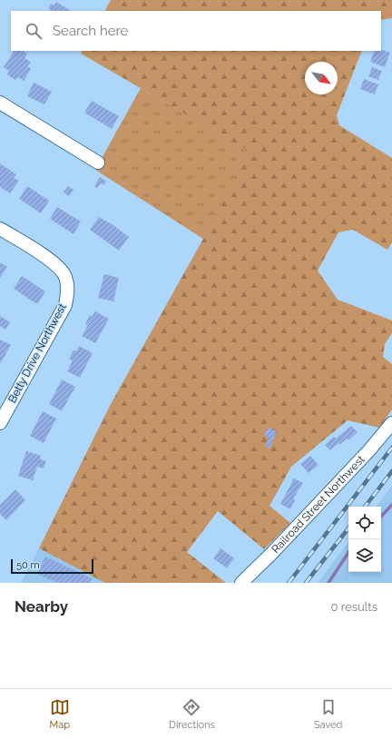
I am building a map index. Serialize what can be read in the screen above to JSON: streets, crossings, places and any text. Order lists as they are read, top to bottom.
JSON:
{
  "streets": {
    "street": ["Betty Drive Northwest", "Railroad Street Northwest"]
  },
  "scale_bar": "50 m",
  "north": "bottom right",
  "page": {
    "search": "Search here",
    "scale": "50 m",
    "heading": ["Nearby", "0 results"],
    "nav": ["Map", "Directions", "Saved"]
  }
}
